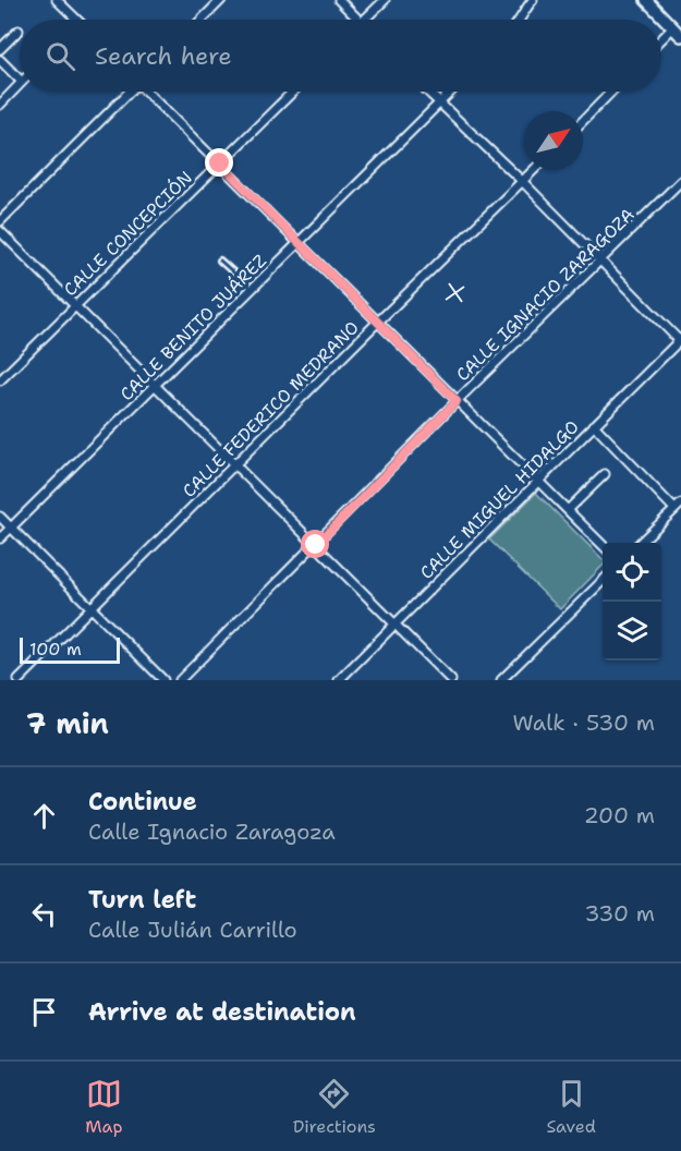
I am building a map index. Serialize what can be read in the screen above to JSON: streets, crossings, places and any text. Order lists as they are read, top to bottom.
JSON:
{
  "streets": {
    "street": [
      "CALLE CONCEPCIÓN",
      "CALLE IGNACIO ZARAGOZA",
      "CALLE BENITO JUÁREZ",
      "CALLE FEDERICO MEDRANO",
      "CALLE MIGUEL HIDALGO"
    ]
  },
  "scale_bar": "100 m",
  "north": "top right",
  "page": {
    "search": "Search here",
    "scale": "100 m",
    "heading": ["7 min", "Walk · 530 m"],
    "list": [
      ["Continue", "Calle Ignacio Zaragoza", "200 m"],
      ["Turn left", "Calle Julián Carrillo", "330 m"],
      "Arrive at destination"
    ],
    "nav": ["Map", "Directions", "Saved"]
  }
}
